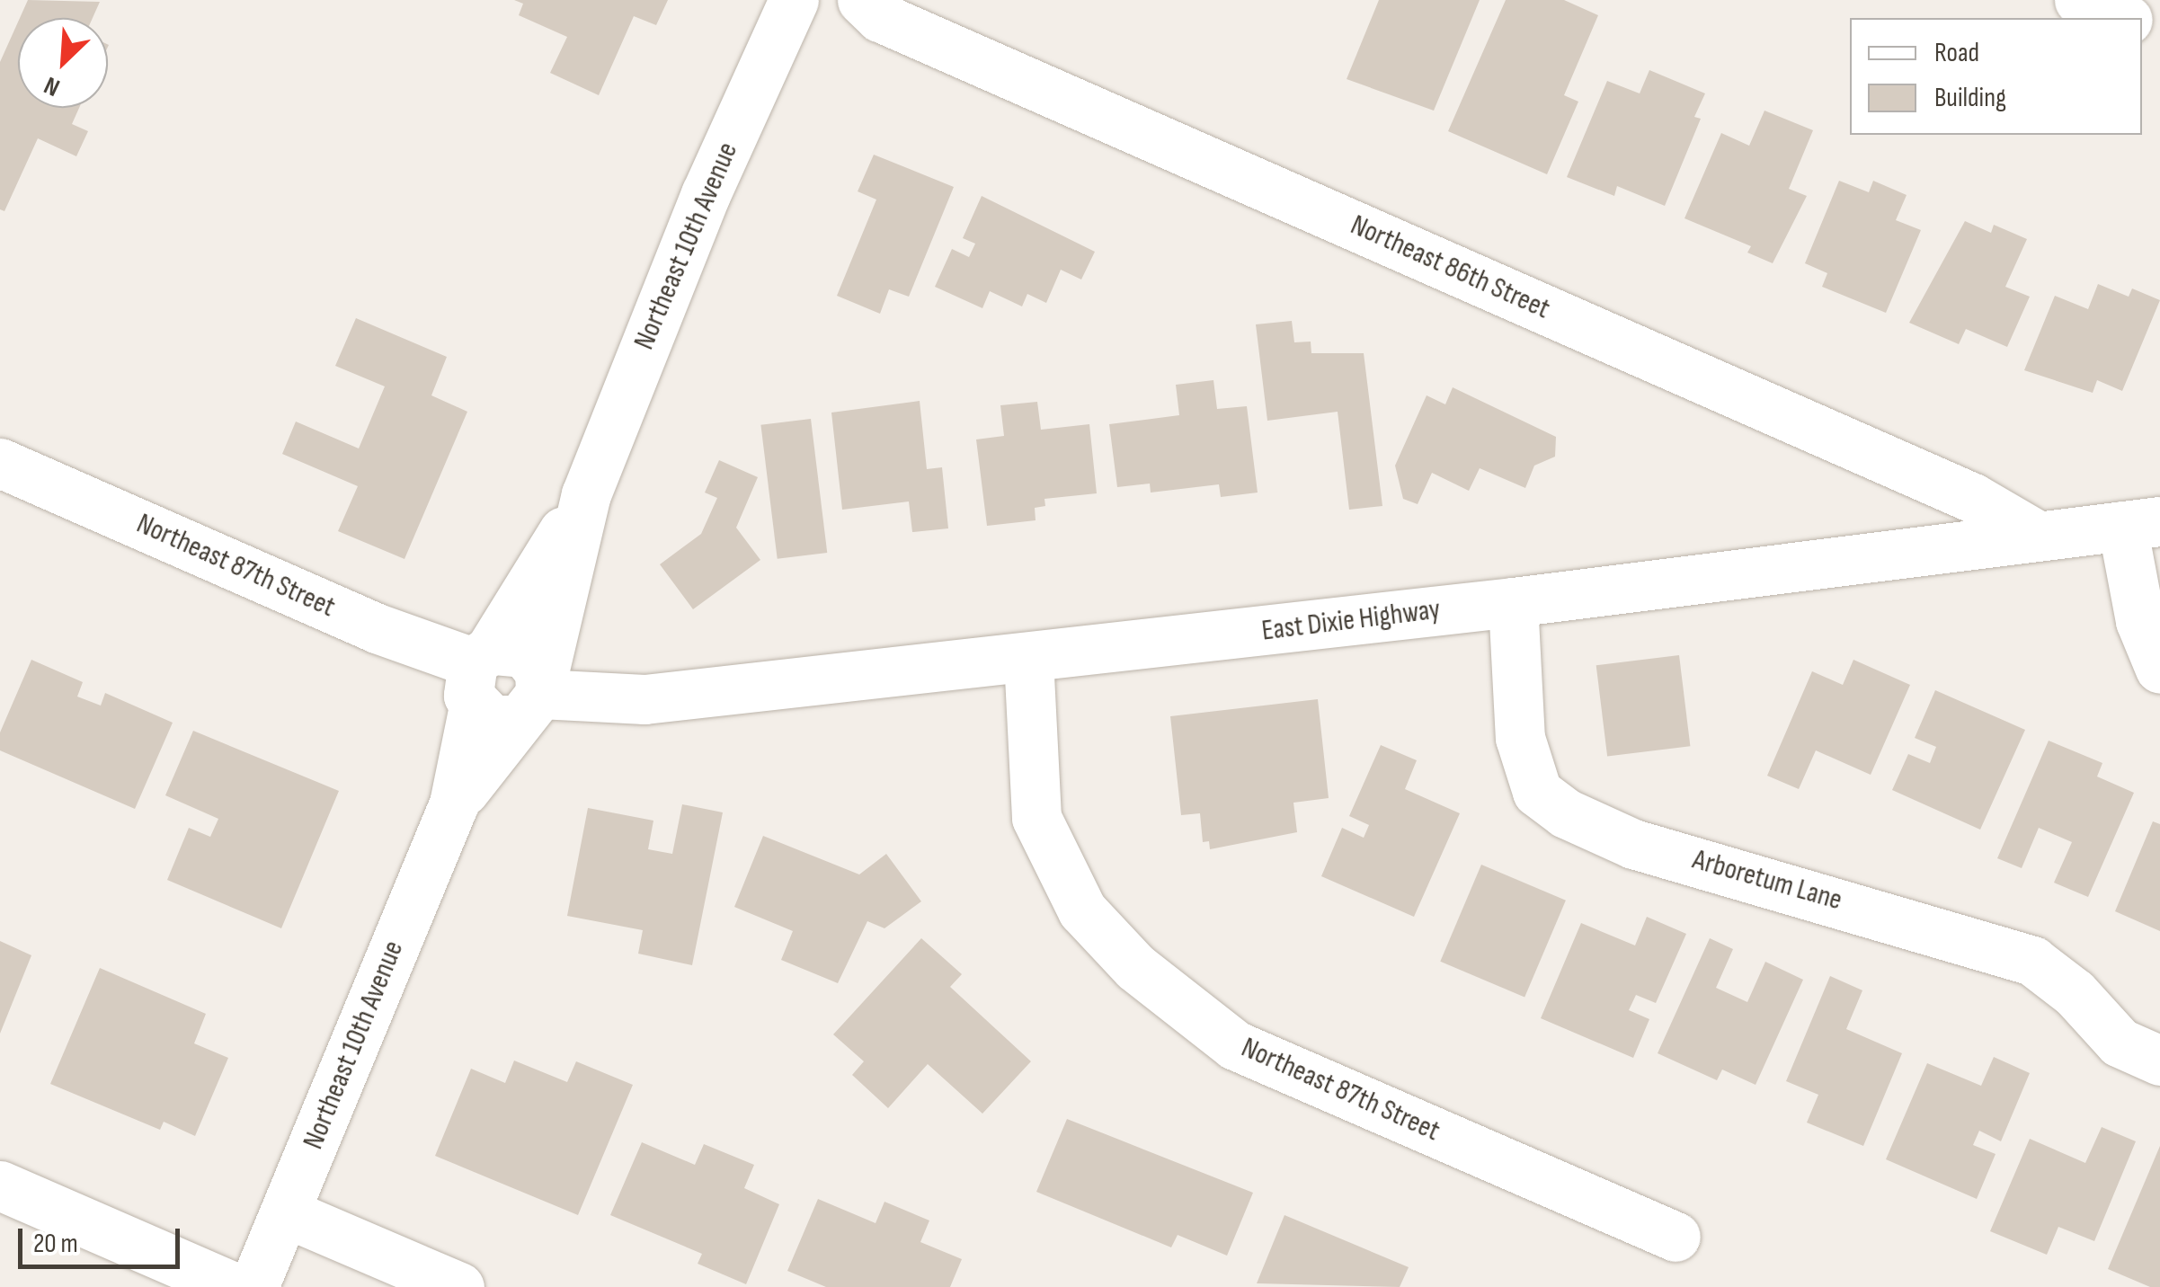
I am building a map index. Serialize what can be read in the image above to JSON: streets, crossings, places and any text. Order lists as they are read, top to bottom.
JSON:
{
  "streets": {
    "street": [
      "Northeast 10th Avenue",
      "Northeast 86th Street",
      "Northeast 87th Street",
      "East Dixie Highway",
      "Arboretum Lane"
    ]
  },
  "crossings": [
    ["Northeast 10th Avenue", "Northeast 87th Street"],
    ["Northeast 10th Avenue", "East Dixie Highway"],
    ["Northeast 86th Street", "East Dixie Highway"],
    ["Northeast 87th Street", "East Dixie Highway"],
    ["East Dixie Highway", "Arboretum Lane"]
  ],
  "legend": ["Road", "Building"],
  "scale_bar": "20 m",
  "north": "bottom left"
}
